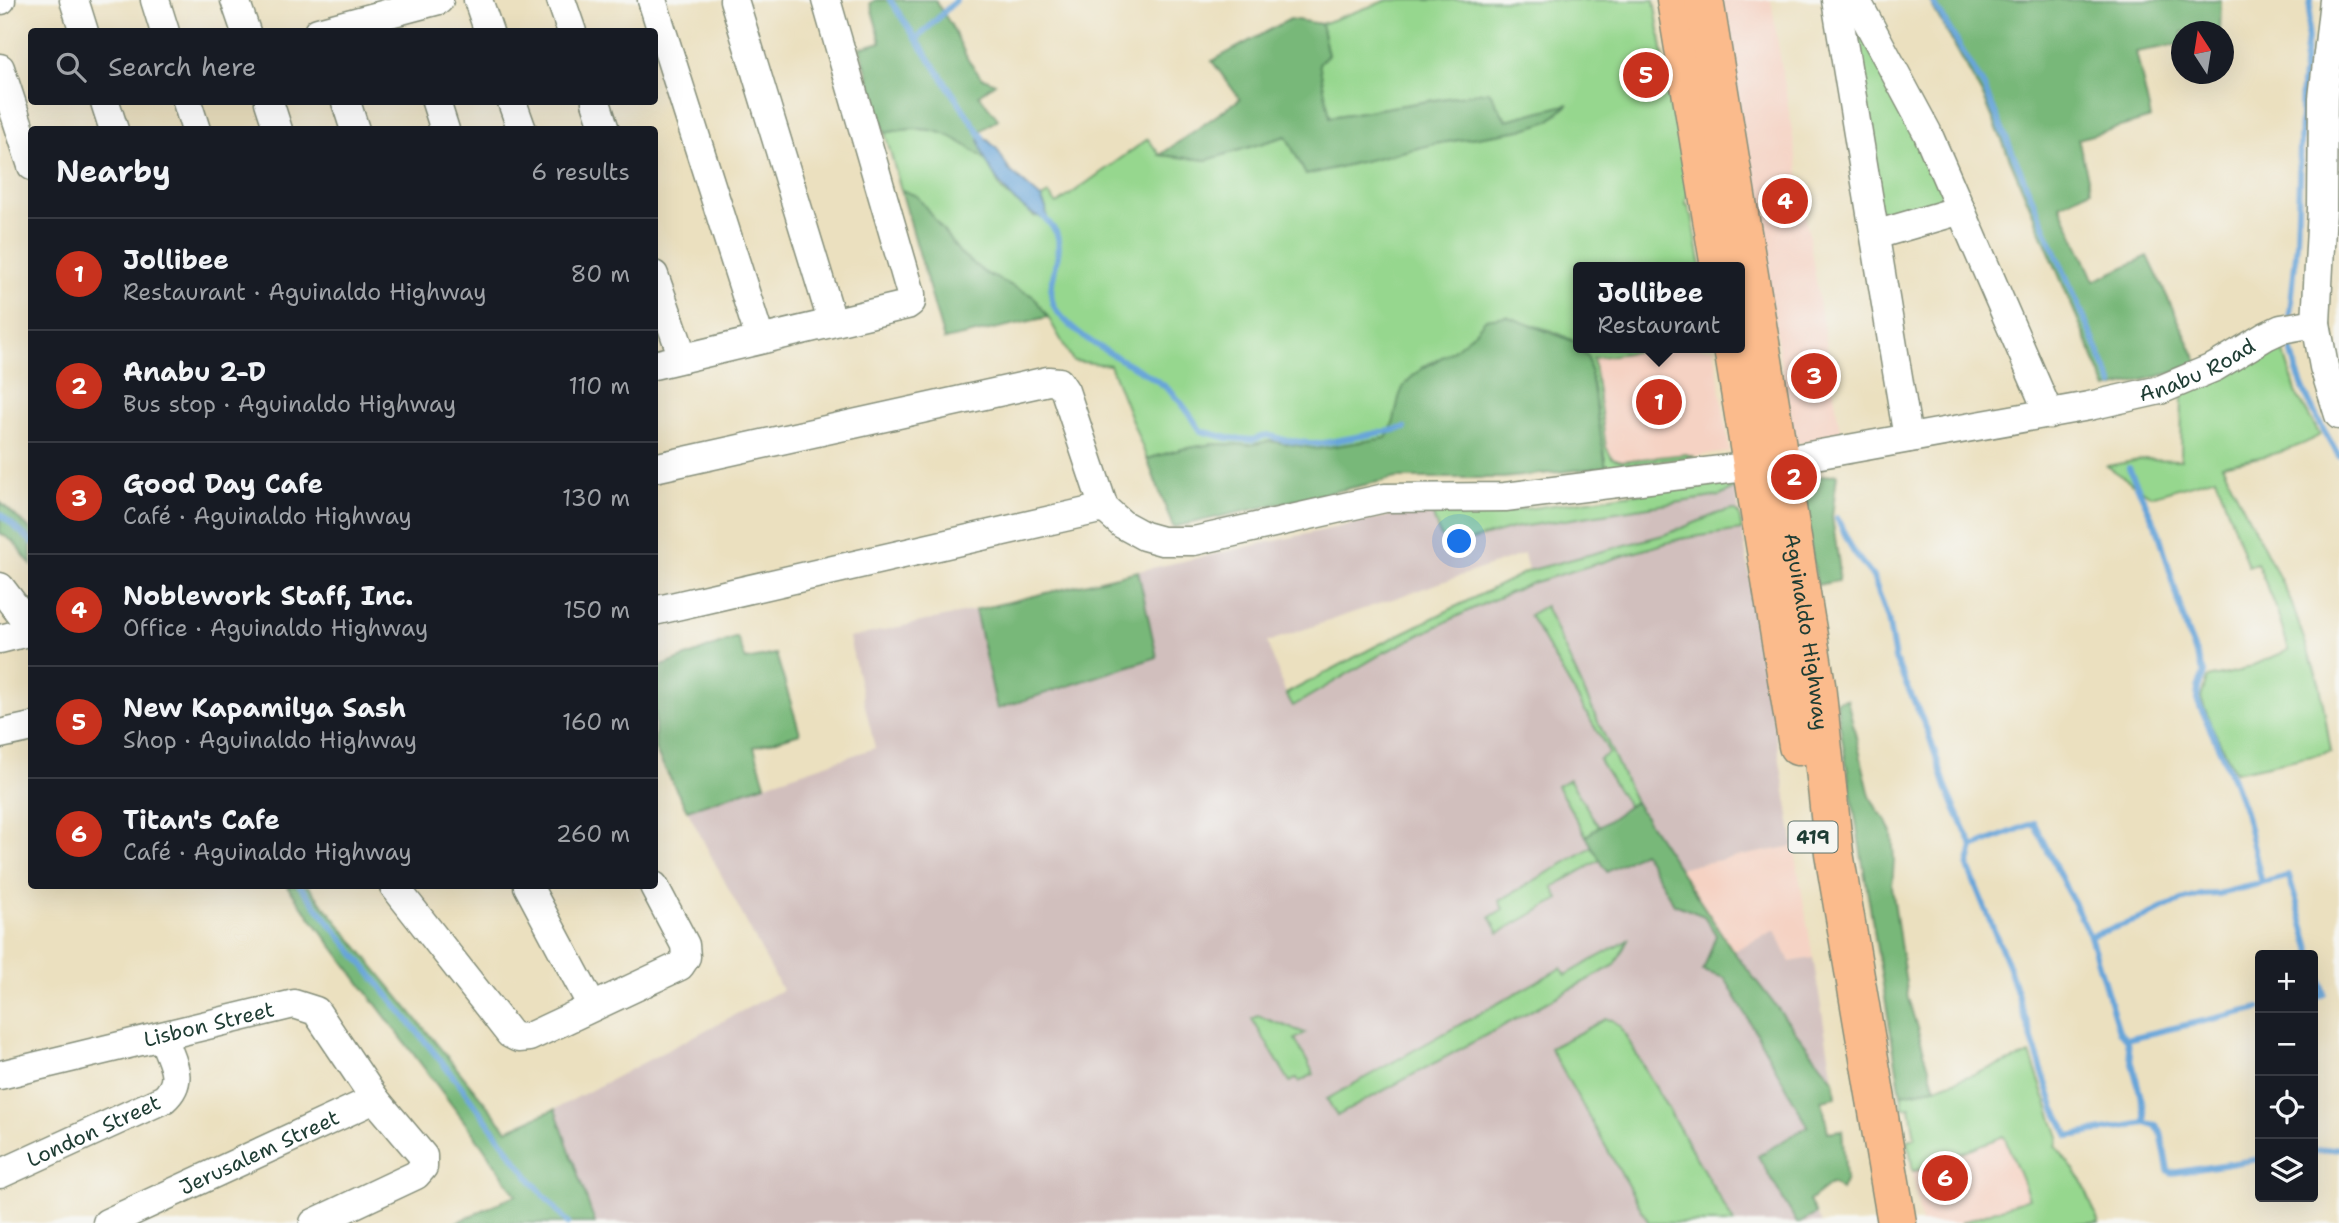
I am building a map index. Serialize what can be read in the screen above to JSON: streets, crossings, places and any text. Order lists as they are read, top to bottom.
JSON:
{
  "streets": {
    "highway": ["Aguinaldo Highway", "419"],
    "street": [
      "Anabu Road",
      "Lisbon Street",
      "London Street",
      "Jerusalem Street"
    ]
  },
  "crossings": [
    ["Anabu Road", "Aguinaldo Highway"],
    ["Lisbon Street", "London Street"],
    ["Lisbon Street", "Jerusalem Street"]
  ],
  "north": "top",
  "page": {
    "search": "Search here",
    "pins": [
      "5",
      "4",
      "3",
      "1",
      "2",
      "6"
    ],
    "heading": ["Nearby", "6 results"],
    "list": [
      {
        "mark": "1",
        "name": "Jollibee",
        "note": "Restaurant · Aguinaldo Highway",
        "value": "80 m"
      },
      {
        "mark": "2",
        "name": "Anabu 2-D",
        "note": "Bus stop · Aguinaldo Highway",
        "value": "110 m"
      },
      {
        "mark": "3",
        "name": "Good Day Cafe",
        "note": "Café · Aguinaldo Highway",
        "value": "130 m"
      },
      {
        "mark": "4",
        "name": "Noblework Staff, Inc.",
        "note": "Office · Aguinaldo Highway",
        "value": "150 m"
      },
      {
        "mark": "5",
        "name": "New Kapamilya Sash",
        "note": "Shop · Aguinaldo Highway",
        "value": "160 m"
      },
      {
        "mark": "6",
        "name": "Titan's Cafe",
        "note": "Café · Aguinaldo Highway",
        "value": "260 m"
      }
    ],
    "popup": ["Jollibee", "Restaurant"],
    "map_buttons": ["+", "−"]
  }
}
